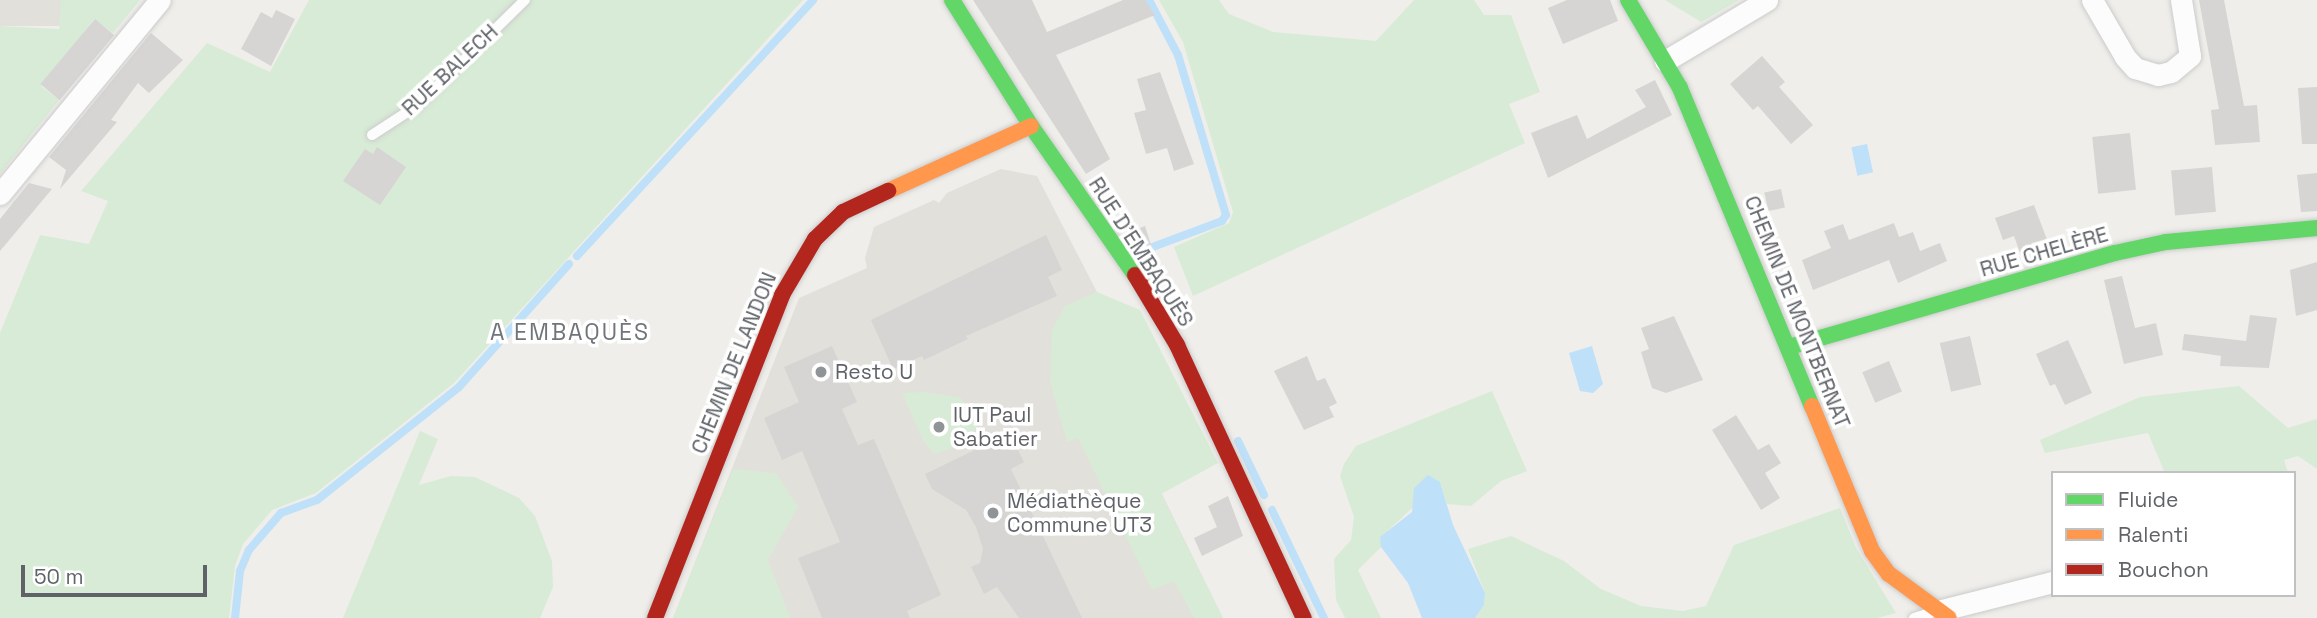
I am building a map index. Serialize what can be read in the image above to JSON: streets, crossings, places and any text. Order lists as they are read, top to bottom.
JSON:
{
  "streets": {
    "street": [
      "RUE D'EMBAQUÈS",
      "RUE CHELÈRE",
      "CHEMIN DE MONTBERNAT",
      "CHEMIN DE LANDON"
    ],
    "lane": ["RUE BALECH"]
  },
  "crossings": [
    ["RUE D'EMBAQUÈS", "CHEMIN DE LANDON"],
    ["RUE CHELÈRE", "CHEMIN DE MONTBERNAT"]
  ],
  "districts": ["A EMBAQUÈS"],
  "places": ["Resto U", "IUT Paul Sabatier", "Médiathèque Commune UT3"],
  "legend": ["Fluide", "Ralenti", "Bouchon"],
  "scale_bar": "50 m"
}
